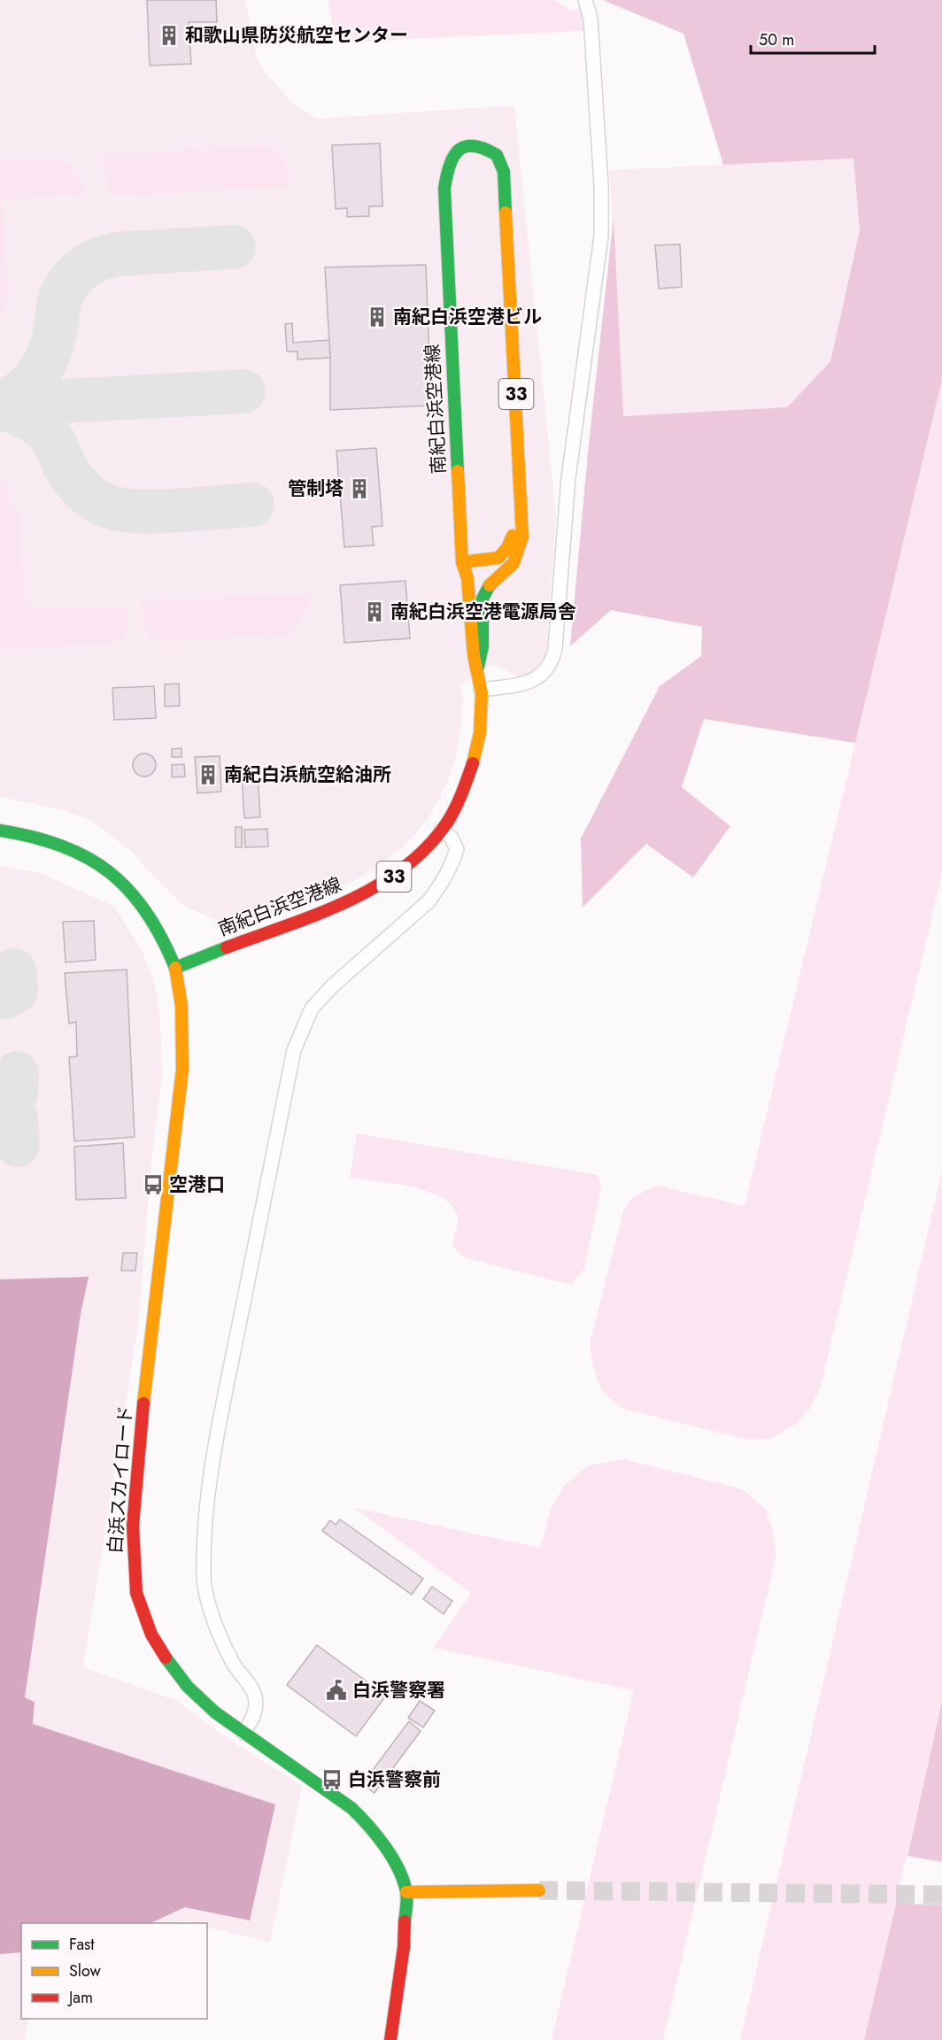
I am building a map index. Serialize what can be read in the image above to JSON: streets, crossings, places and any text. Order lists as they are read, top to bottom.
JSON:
{
  "streets": {
    "main road": ["33", "南紀白浜空港線", "白浜スカイロード"]
  },
  "crossings": [
    ["南紀白浜空港線", "白浜スカイロード"]
  ],
  "places": {
    "building": [
      "和歌山県防災航空センター",
      "南紀白浜空港ビル",
      "管制塔",
      "南紀白浜空港電源局舎",
      "南紀白浜航空給油所"
    ],
    "bus stop": ["空港口", "白浜警察前"],
    "public building": ["白浜警察署"]
  },
  "legend": ["Fast", "Slow", "Jam"],
  "scale_bar": "50 m"
}
